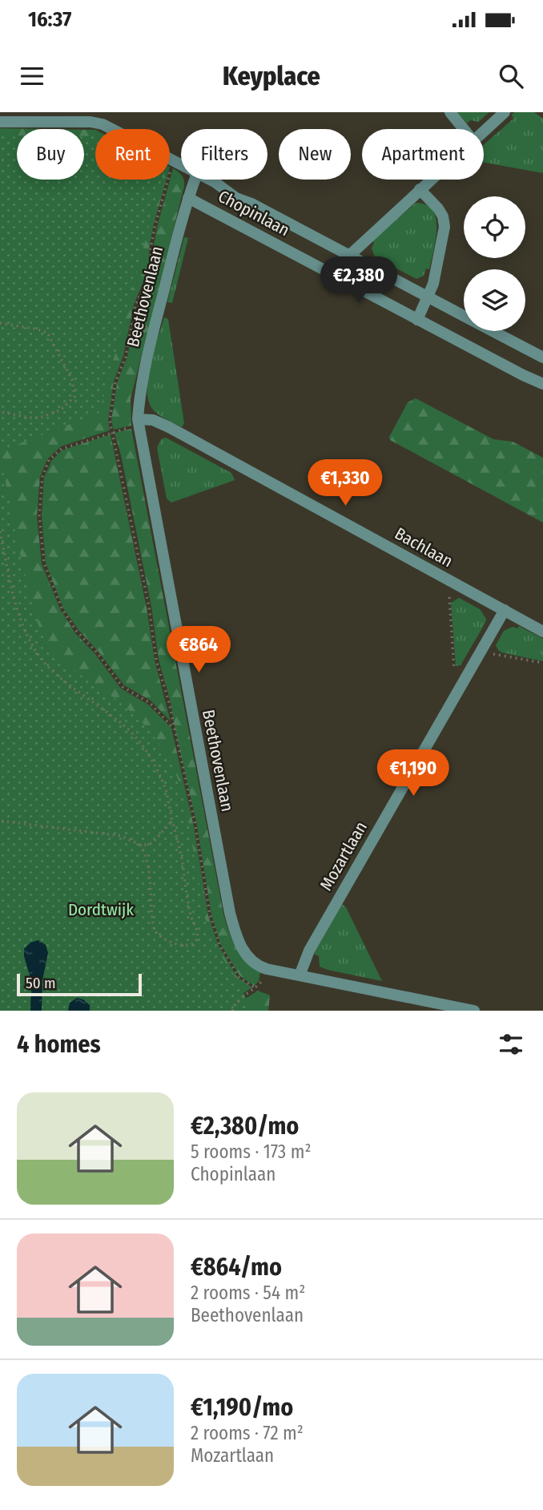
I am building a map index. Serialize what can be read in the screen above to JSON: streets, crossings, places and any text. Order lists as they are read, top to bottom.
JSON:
{
  "streets": {
    "street": [
      "Chopinlaan",
      "Beethovenlaan",
      "Bachlaan",
      "Mozartlaan"
    ]
  },
  "crossings": [
    ["Chopinlaan", "Beethovenlaan"],
    ["Beethovenlaan", "Bachlaan"],
    ["Beethovenlaan", "Mozartlaan"],
    ["Bachlaan", "Mozartlaan"]
  ],
  "parks": ["Dordtwijk"],
  "scale_bar": "50 m",
  "page": {
    "status": "16:37",
    "header": "Keyplace",
    "chip": [
      "Buy",
      "Rent",
      "Filters",
      "New",
      "Apartment"
    ],
    "price": [
      "€2,380",
      "€1,330",
      "€864",
      "€1,190"
    ],
    "scale": "50 m",
    "heading": "4 homes",
    "list": [
      {
        "name": "€2,380/mo",
        "note": "5 rooms · 173 m² · Chopinlaan"
      },
      {
        "name": "€864/mo",
        "note": "2 rooms · 54 m² · Beethovenlaan"
      },
      {
        "name": "€1,190/mo",
        "note": "2 rooms · 72 m² · Mozartlaan"
      }
    ]
  }
}
